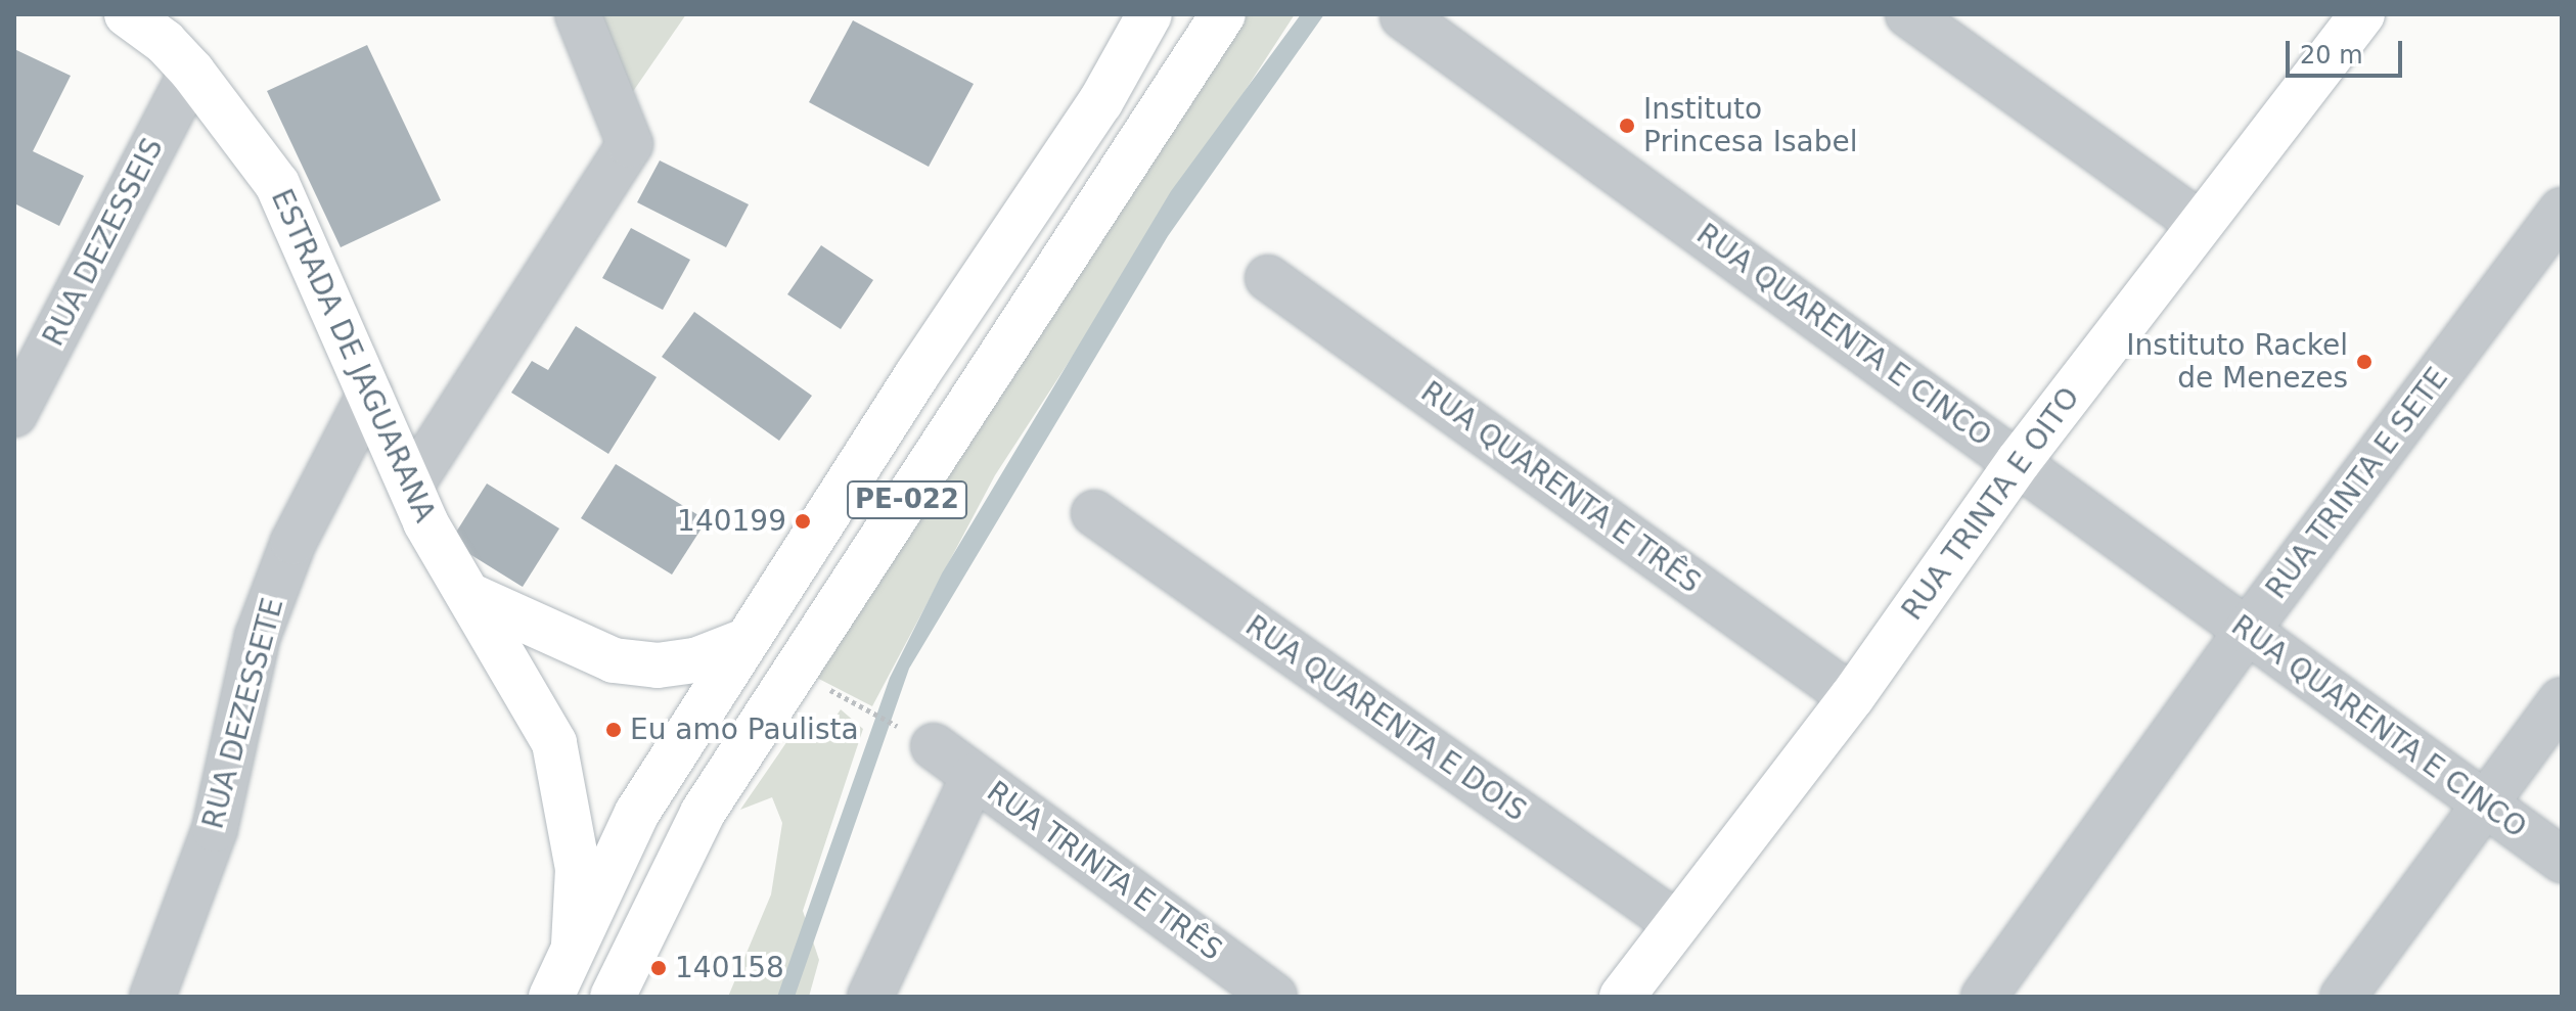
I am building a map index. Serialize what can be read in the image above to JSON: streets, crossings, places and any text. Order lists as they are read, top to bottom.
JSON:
{
  "streets": {
    "main road": ["ESTRADA DE JAGUARANA", "PE-022", "RUA TRINTA E OITO"],
    "street": [
      "RUA DEZESSEIS",
      "RUA QUARENTA E CINCO",
      "RUA TRINTA E SETE",
      "RUA QUARENTA E TRÊS",
      "RUA DEZESSETE",
      "RUA QUARENTA E DOIS",
      "RUA TRINTA E TRÊS"
    ]
  },
  "crossings": [
    ["RUA DEZESSEIS", "ESTRADA DE JAGUARANA"],
    ["RUA QUARENTA E CINCO", "RUA TRINTA E SETE"],
    ["RUA QUARENTA E CINCO", "RUA TRINTA E OITO"],
    ["ESTRADA DE JAGUARANA", "PE-022"],
    ["ESTRADA DE JAGUARANA", "RUA DEZESSETE"],
    ["RUA QUARENTA E TRÊS", "RUA TRINTA E OITO"],
    ["RUA TRINTA E OITO", "RUA QUARENTA E DOIS"]
  ],
  "places": [
    "Instituto Princesa Isabel",
    "Instituto Rackel de Menezes",
    "140199",
    "Eu amo Paulista",
    "140158"
  ],
  "scale_bar": "20 m"
}
